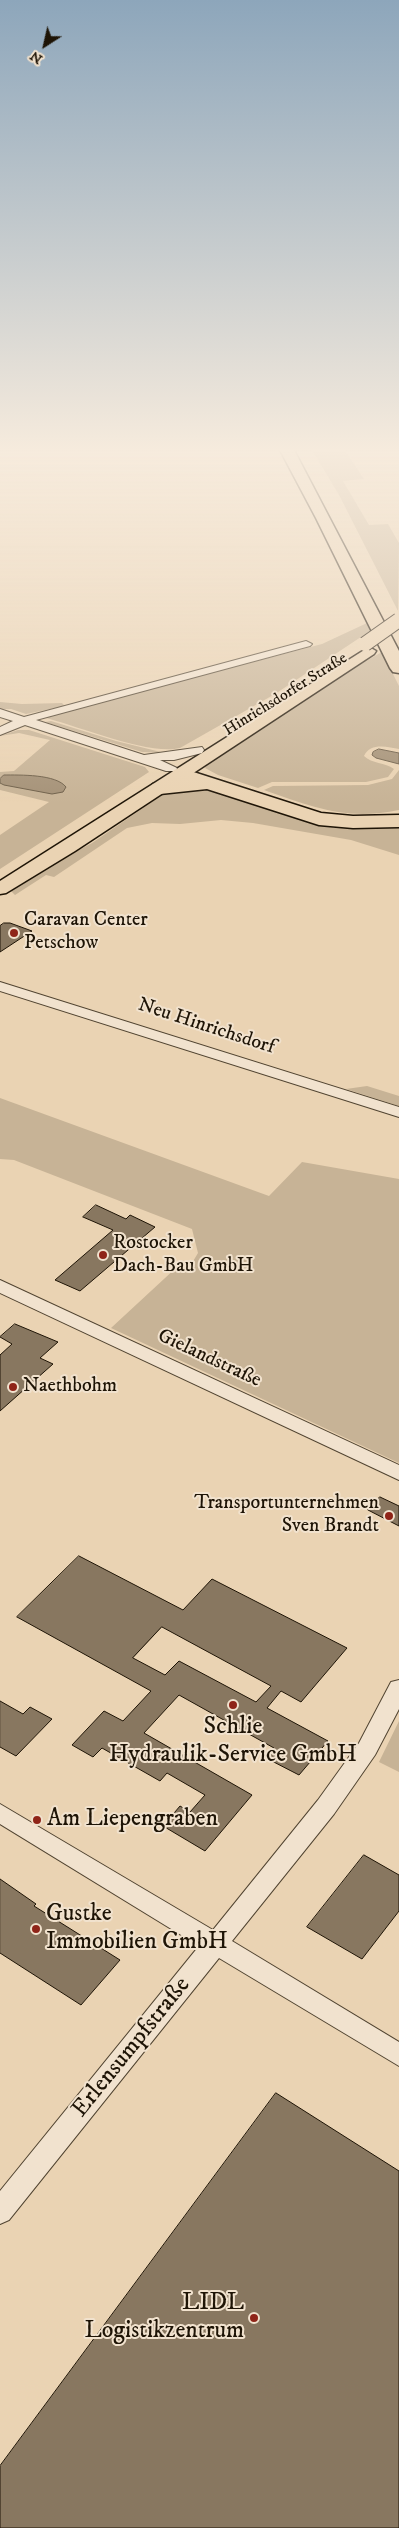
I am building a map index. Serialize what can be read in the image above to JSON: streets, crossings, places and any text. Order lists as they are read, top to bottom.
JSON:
{
  "streets": {
    "main road": ["Hinrichsdorfer Straße"],
    "street": ["Neu Hinrichsdorf", "Gielandstraße", "Erlensumpfstraße"]
  },
  "places": [
    "Caravan Center Petschow",
    "Rostocker Dach-Bau GmbH",
    "Naethbohm",
    "Transportunternehmen Sven Brandt",
    "Schlie Hydraulik-Service GmbH",
    "Am Liepengraben",
    "Gustke Immobilien GmbH",
    "LIDL Logistikzentrum"
  ],
  "north": "bottom left"
}
